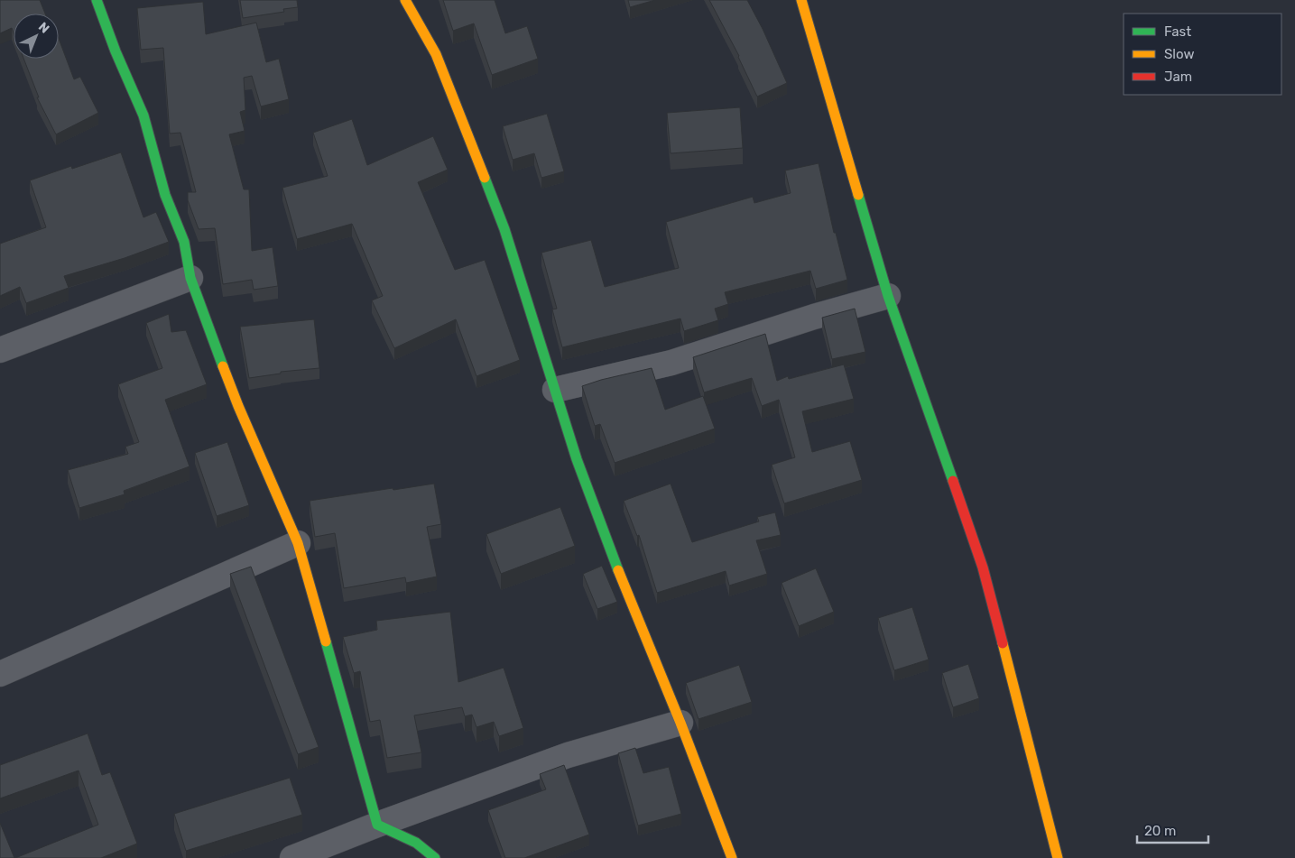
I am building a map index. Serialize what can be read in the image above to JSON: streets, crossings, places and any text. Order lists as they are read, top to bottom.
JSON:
{
  "legend": ["Fast", "Slow", "Jam"],
  "scale_bar": "20 m",
  "north": "top right"
}
